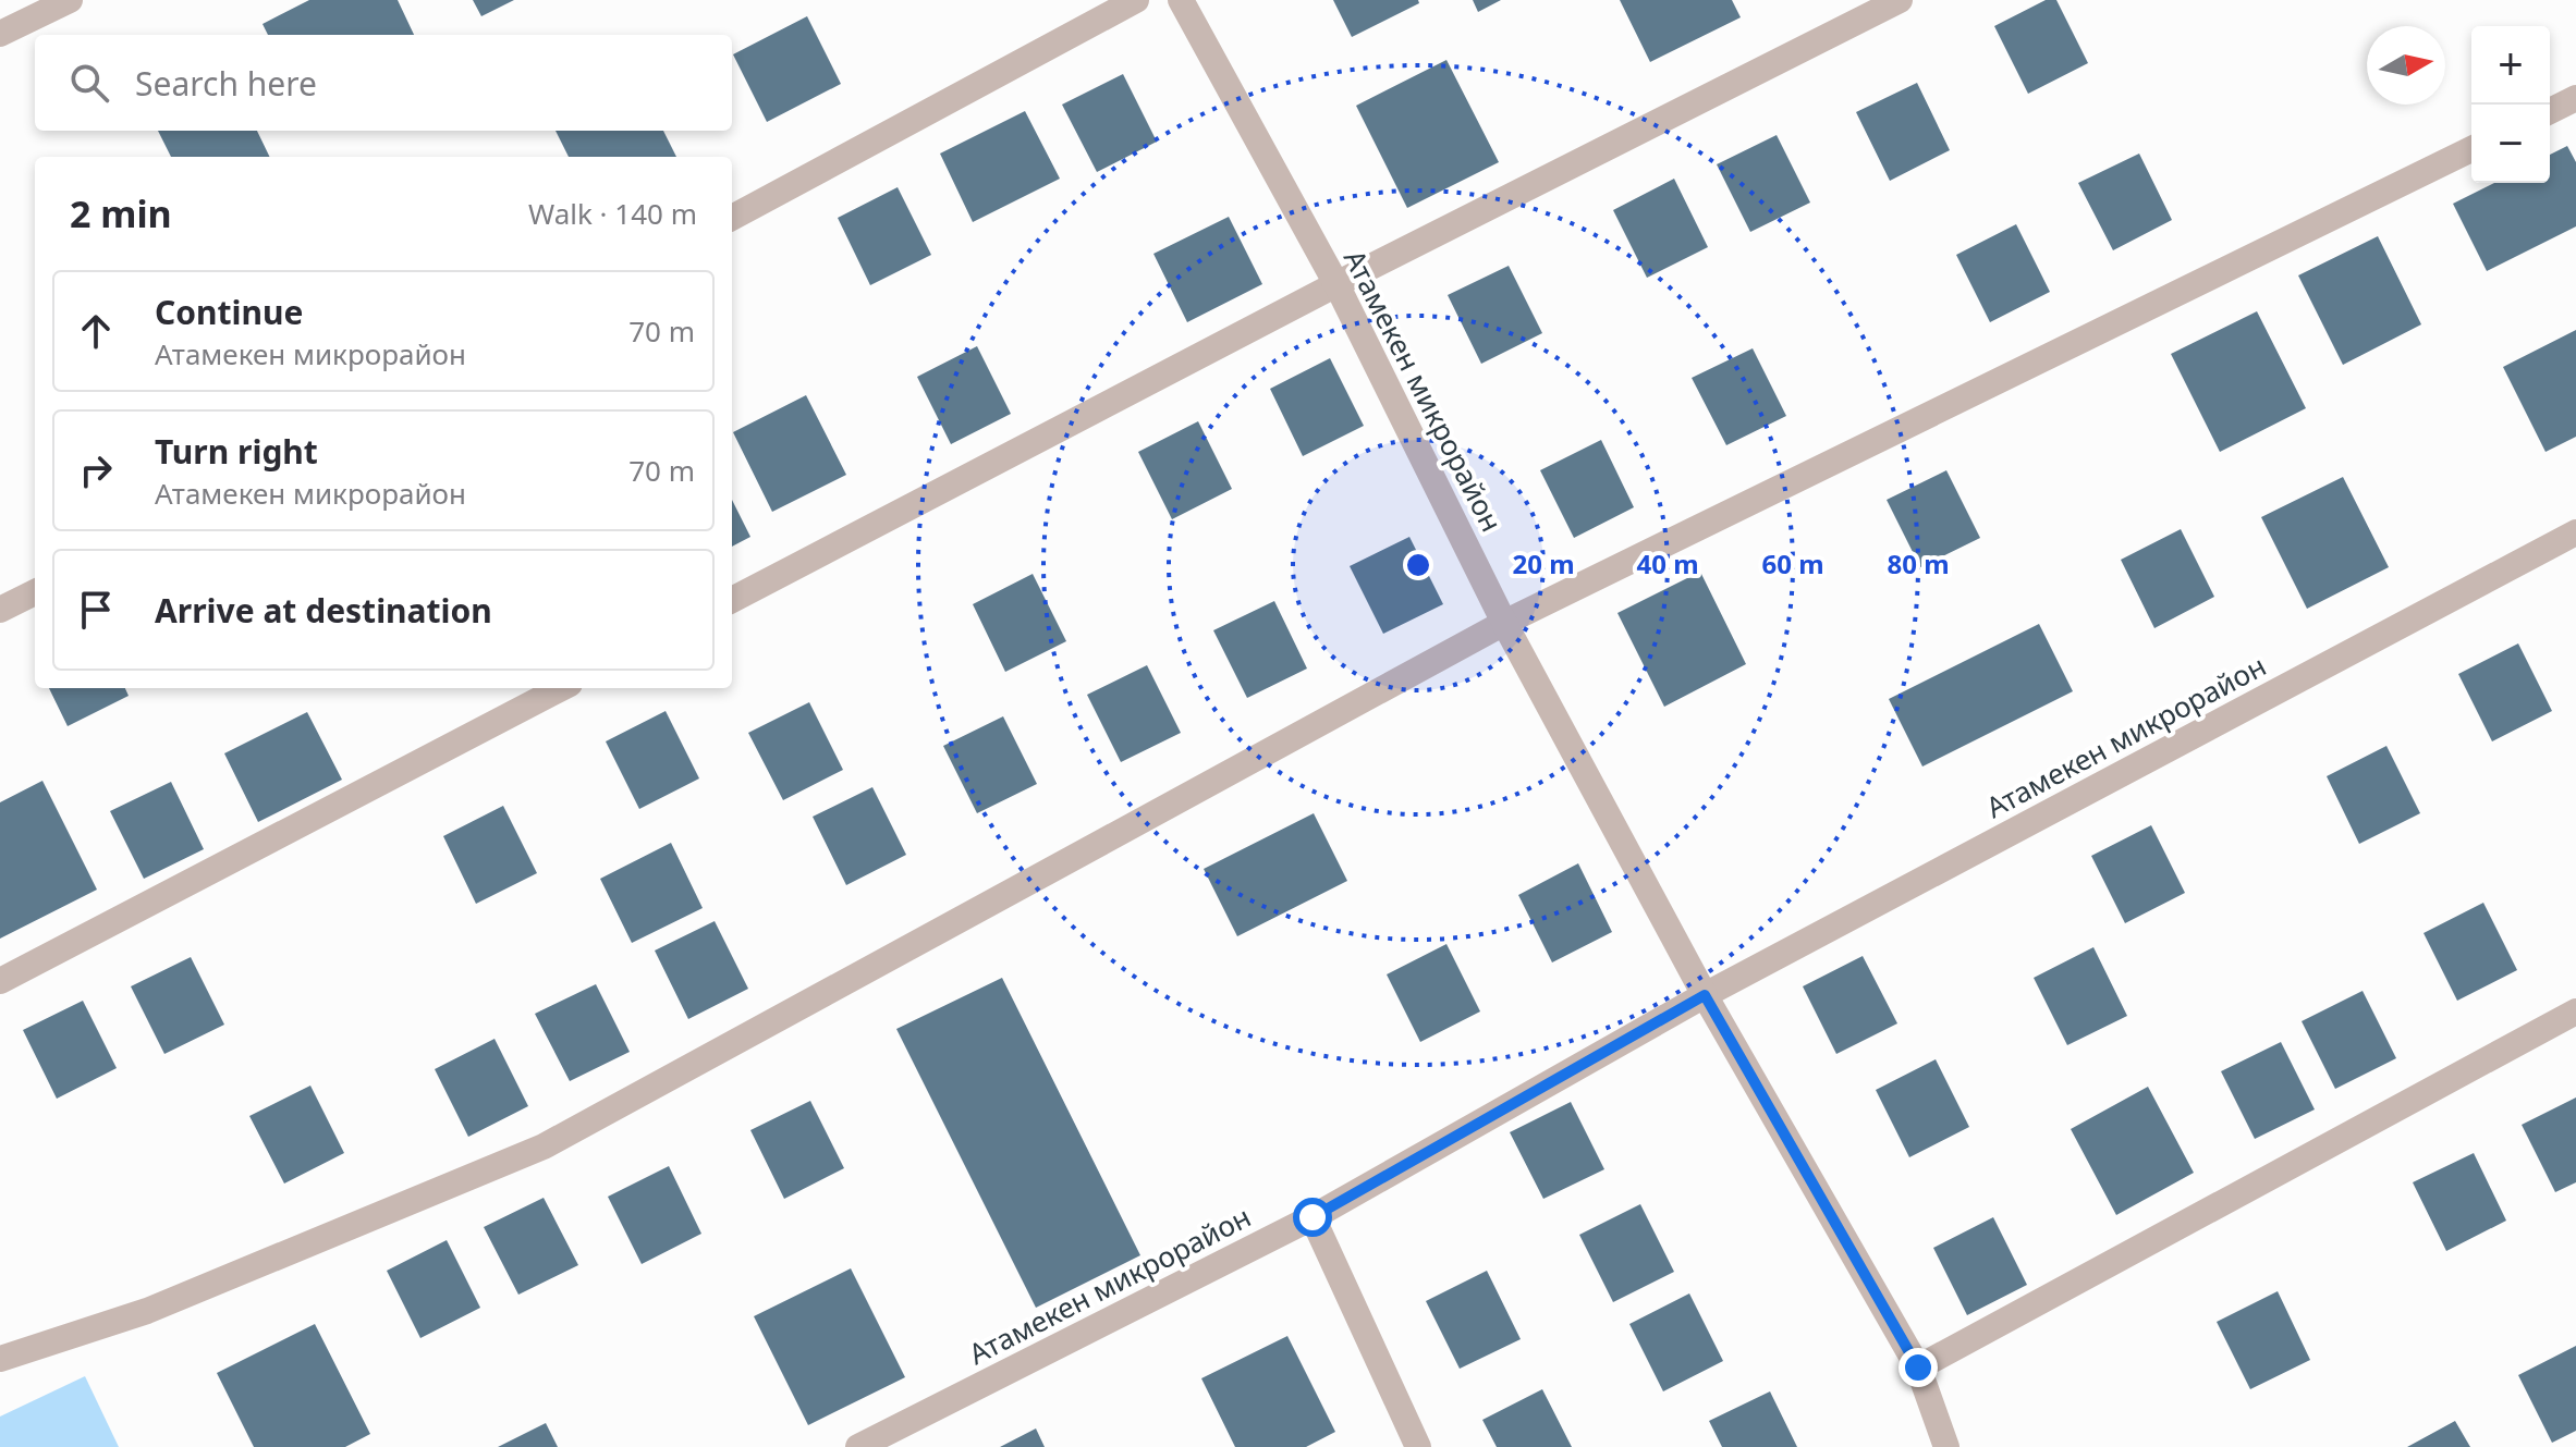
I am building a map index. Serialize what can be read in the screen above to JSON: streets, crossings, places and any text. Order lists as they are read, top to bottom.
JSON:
{
  "streets": {
    "street": ["Атамекен микрорайон"]
  },
  "north": "right",
  "page": {
    "map_buttons": ["+", "−"],
    "search": "Search here",
    "heading": ["2 min", "Walk · 140 m"],
    "list": [
      ["Continue", "Атамекен микрорайон", "70 m"],
      ["Turn right", "Атамекен микрорайон", "70 m"],
      "Arrive at destination"
    ]
  },
  "rings": [
    "20 m",
    "40 m",
    "60 m",
    "80 m"
  ]
}
